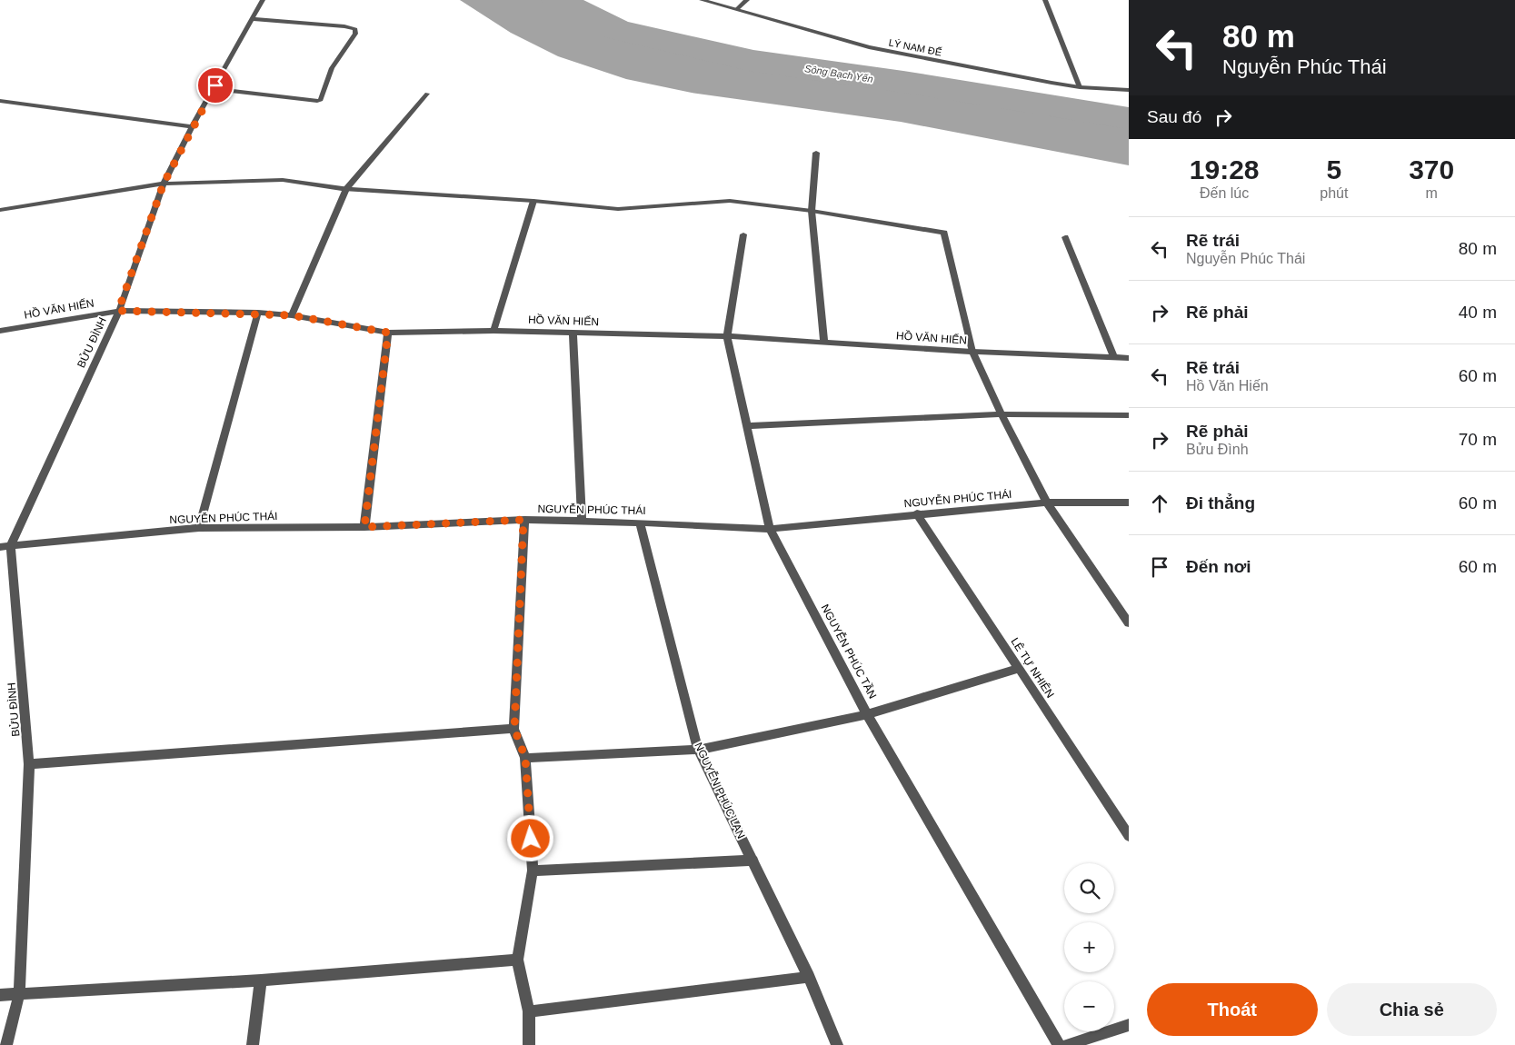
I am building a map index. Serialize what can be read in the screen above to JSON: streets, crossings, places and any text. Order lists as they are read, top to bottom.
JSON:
{
  "streets": {
    "street": [
      "LÝ NAM ĐẾ",
      "HỒ VĂN HIẾN",
      "BỬU ĐÌNH",
      "NGUYỄN PHÚC THÁI",
      "NGUYỄN PHÚC TẦN",
      "LÊ TỰ NHIÊN",
      "NGUYỄN PHÚC LAN"
    ]
  },
  "crossings": [
    ["HỒ VĂN HIẾN", "BỬU ĐÌNH"],
    ["HỒ VĂN HIẾN", "NGUYỄN PHÚC TẦN"],
    ["BỬU ĐÌNH", "NGUYỄN PHÚC THÁI"],
    ["NGUYỄN PHÚC THÁI", "NGUYỄN PHÚC TẦN"],
    ["NGUYỄN PHÚC THÁI", "LÊ TỰ NHIÊN"],
    ["NGUYỄN PHÚC THÁI", "NGUYỄN PHÚC LAN"]
  ],
  "water": ["Sông Bạch Yến"],
  "page": {
    "turn": ["80 m", "Nguyễn Phúc Thái"],
    "then": "Sau đó",
    "eta": [
      "19:28",
      "Đến lúc",
      "5",
      "phút",
      "370",
      "m"
    ],
    "list": [
      {
        "name": "Rẽ trái",
        "note": "Nguyễn Phúc Thái",
        "value": "80 m"
      },
      {
        "name": "Rẽ phải",
        "value": "40 m"
      },
      {
        "name": "Rẽ trái",
        "note": "Hồ Văn Hiến",
        "value": "60 m"
      },
      {
        "name": "Rẽ phải",
        "note": "Bửu Đình",
        "value": "70 m"
      },
      {
        "name": "Đi thẳng",
        "value": "60 m"
      },
      {
        "name": "Đến nơi",
        "value": "60 m"
      }
    ],
    "map_buttons": ["+", "−"],
    "buttons": ["Thoát", "Chia sẻ"]
  }
}
